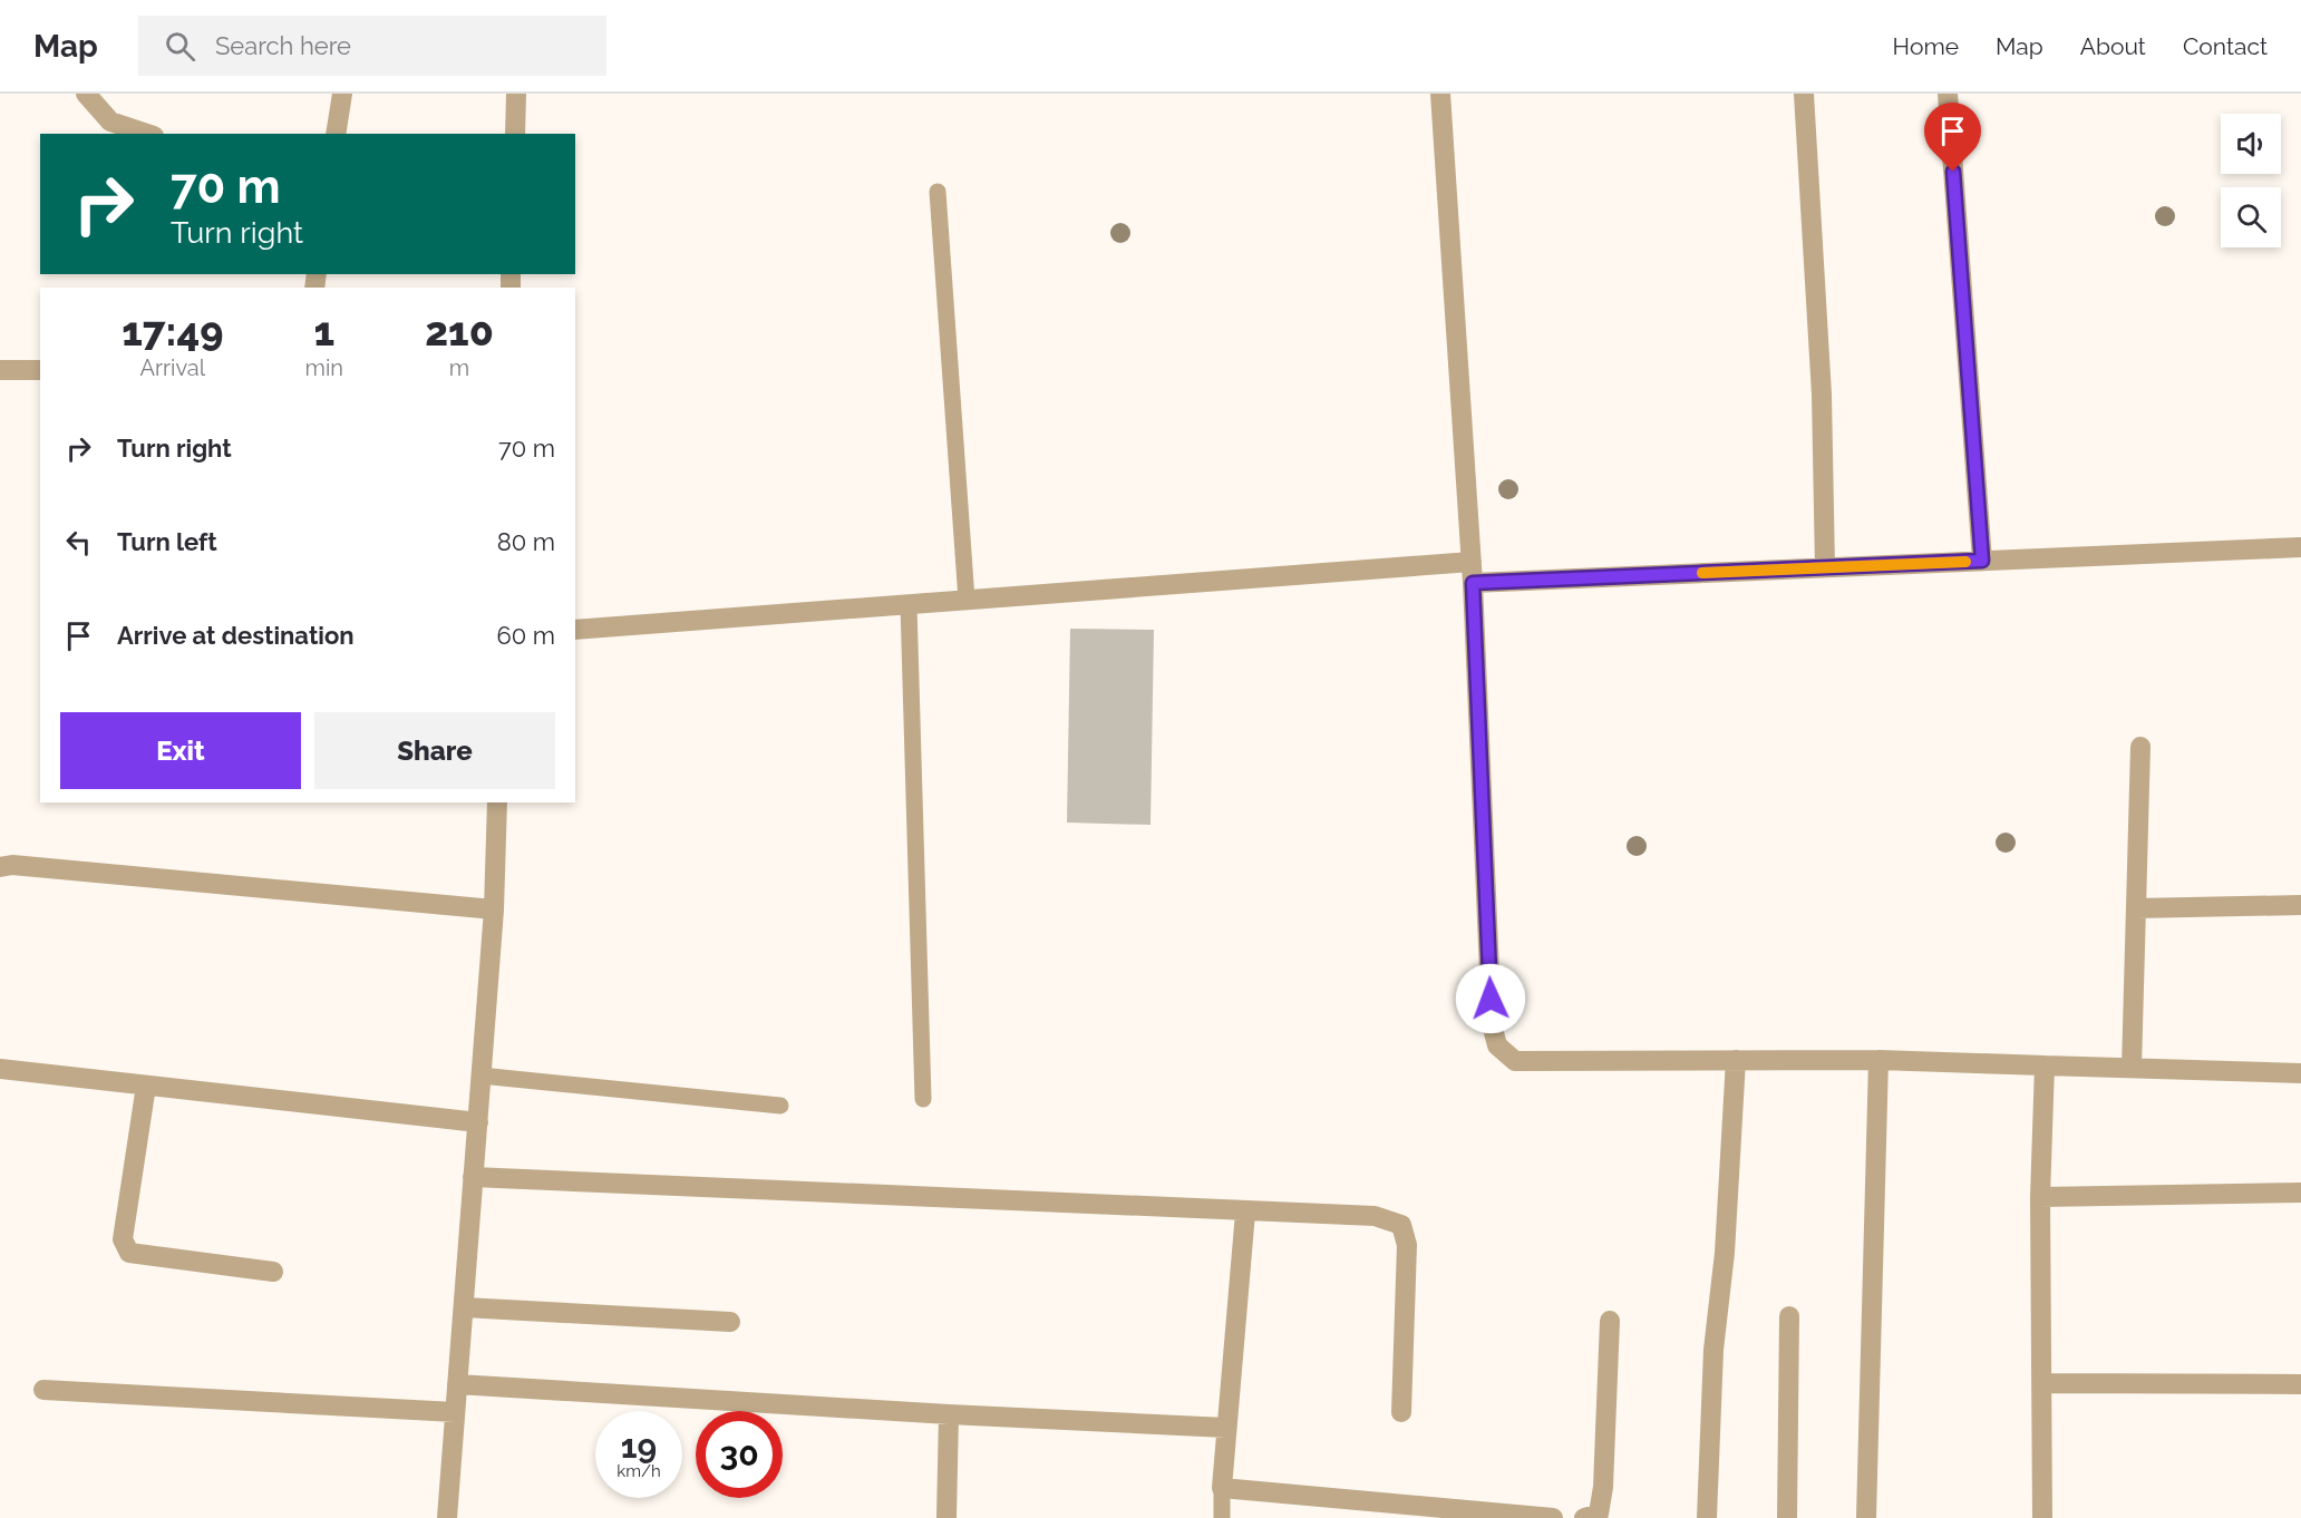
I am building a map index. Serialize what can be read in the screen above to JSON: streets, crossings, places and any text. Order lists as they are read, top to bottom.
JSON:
{
  "page": {
    "header": "Map",
    "search": "Search here",
    "nav": [
      "Home",
      "Map",
      "About",
      "Contact"
    ],
    "turn": ["70 m", "Turn right"],
    "eta": [
      "17:49",
      "Arrival",
      "1",
      "min",
      "210",
      "m"
    ],
    "list": [
      {
        "name": "Turn right",
        "value": "70 m"
      },
      {
        "name": "Turn left",
        "value": "80 m"
      },
      {
        "name": "Arrive at destination",
        "value": "60 m"
      }
    ],
    "buttons": ["Exit", "Share"],
    "speed": "19 km/h",
    "limit": "30"
  }
}
